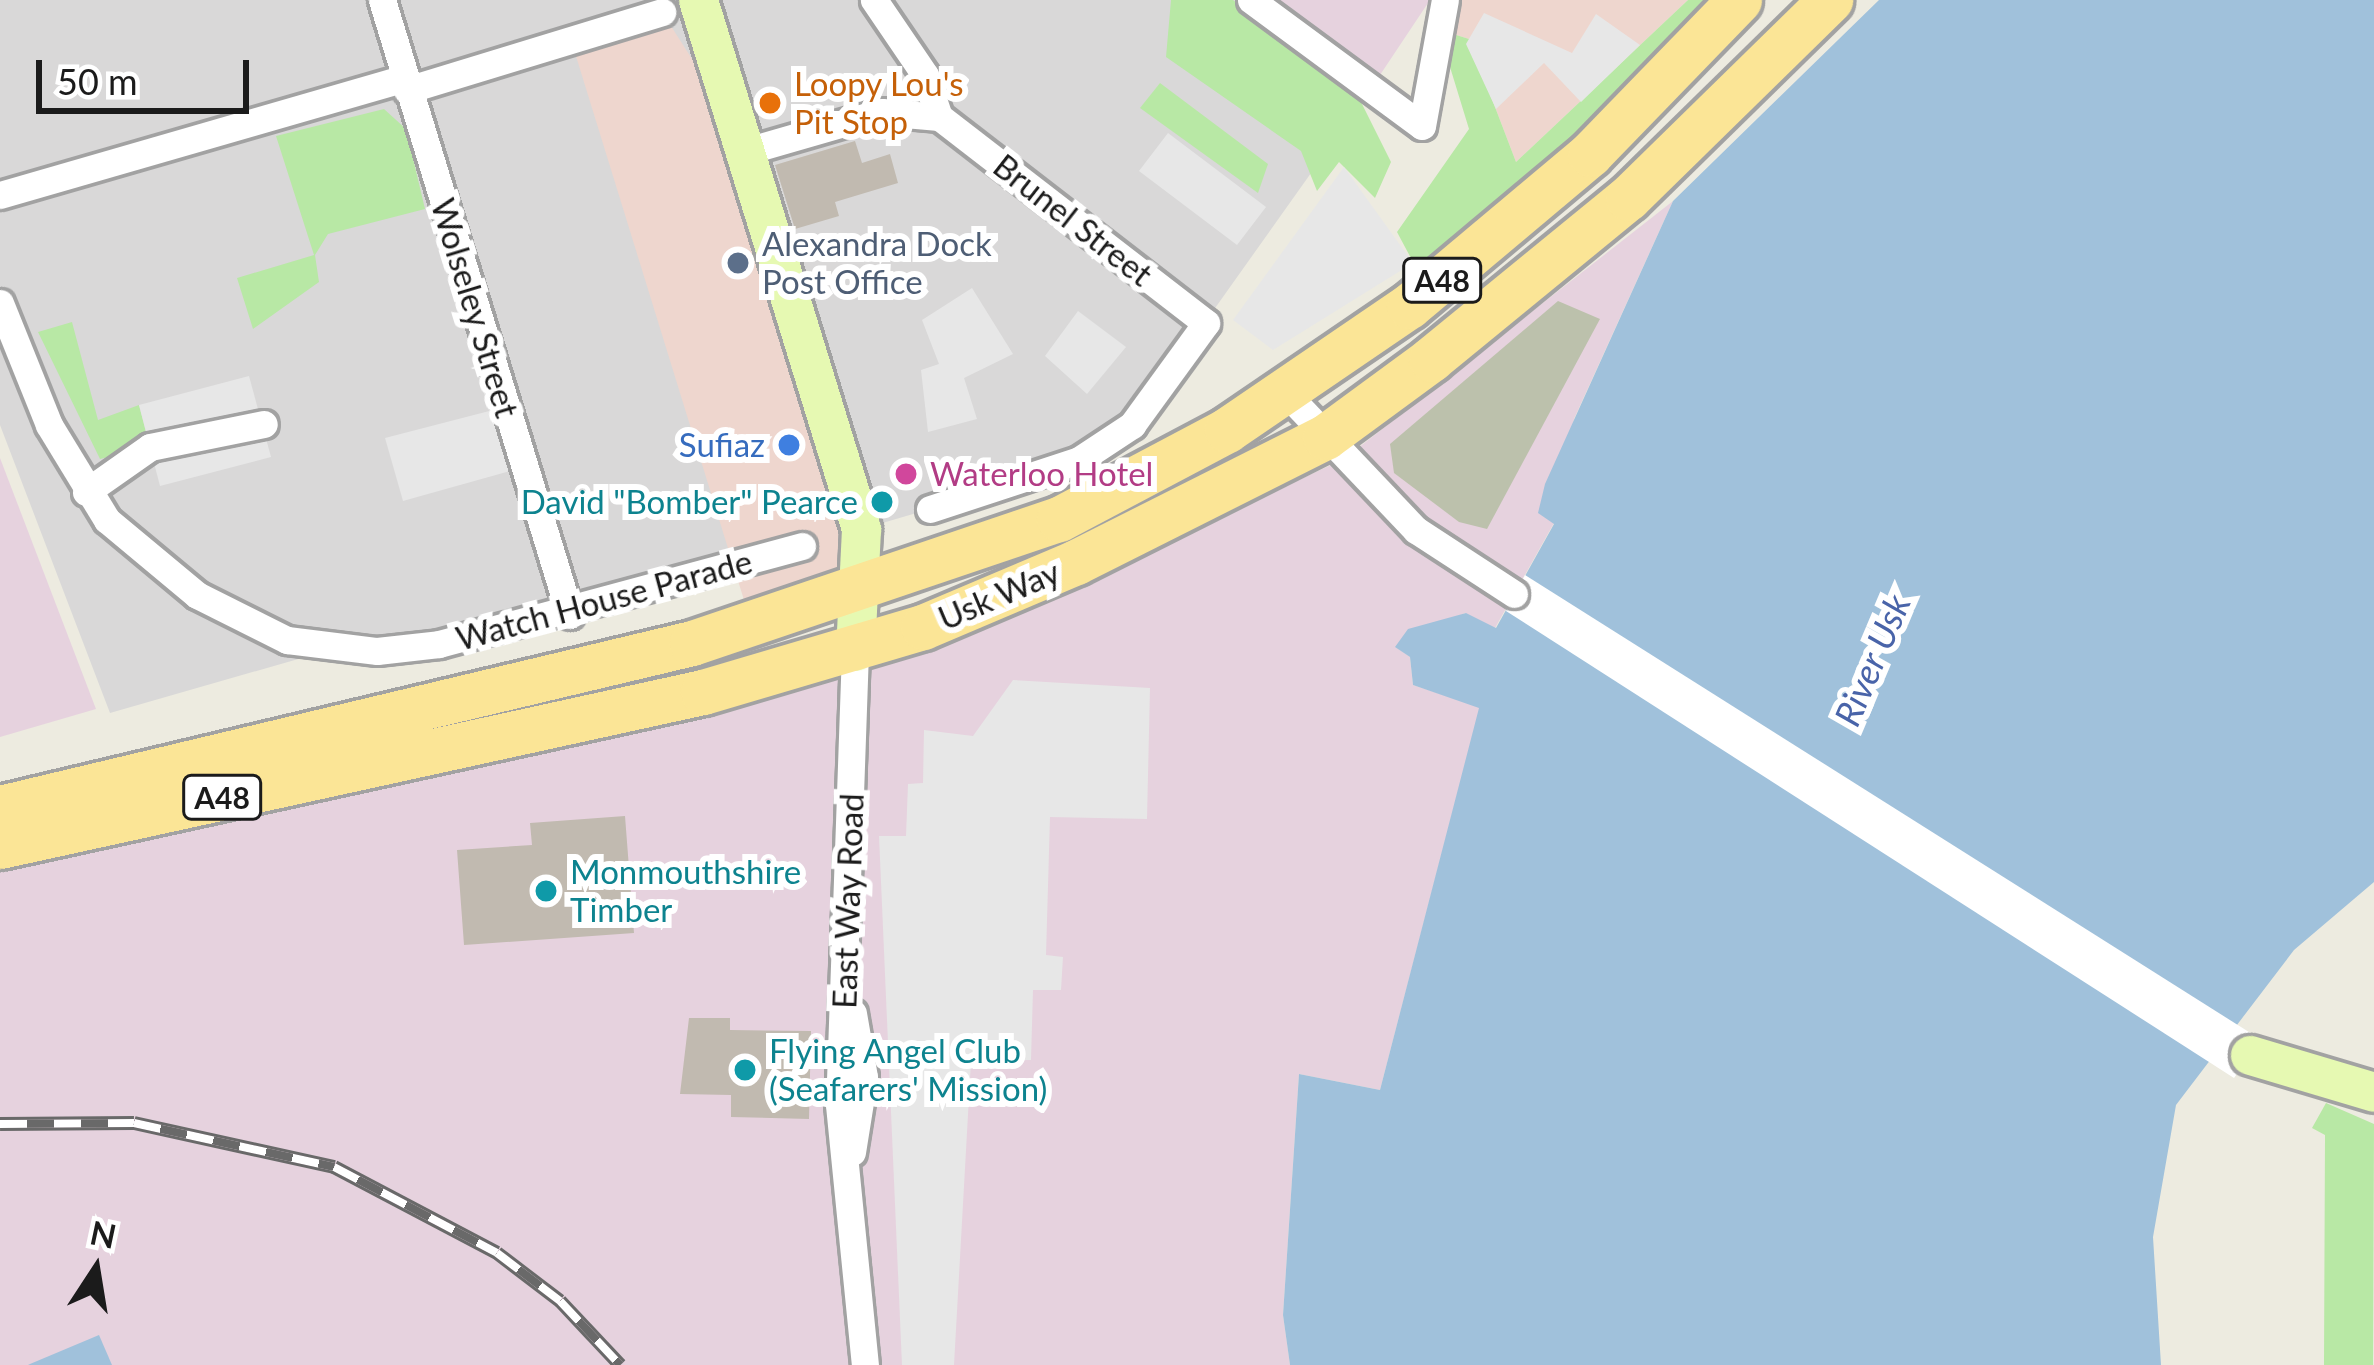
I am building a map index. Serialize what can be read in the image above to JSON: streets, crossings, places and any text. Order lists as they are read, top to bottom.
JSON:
{
  "streets": {
    "main road": ["A48", "Usk Way"],
    "street": [
      "Brunel Street",
      "Wolseley Street",
      "Watch House Parade",
      "East Way Road"
    ]
  },
  "crossings": [
    ["Wolseley Street", "Watch House Parade"],
    ["Usk Way", "East Way Road"]
  ],
  "water": ["River Usk"],
  "places": [
    "Loopy Lou's Pit Stop",
    "Alexandra Dock Post Office",
    "Sufiaz",
    "Waterloo Hotel",
    "David \"Bomber\" Pearce",
    "Monmouthshire Timber",
    "Flying Angel Club (Seafarers' Mission)"
  ],
  "scale_bar": "50 m",
  "north": "top"
}
